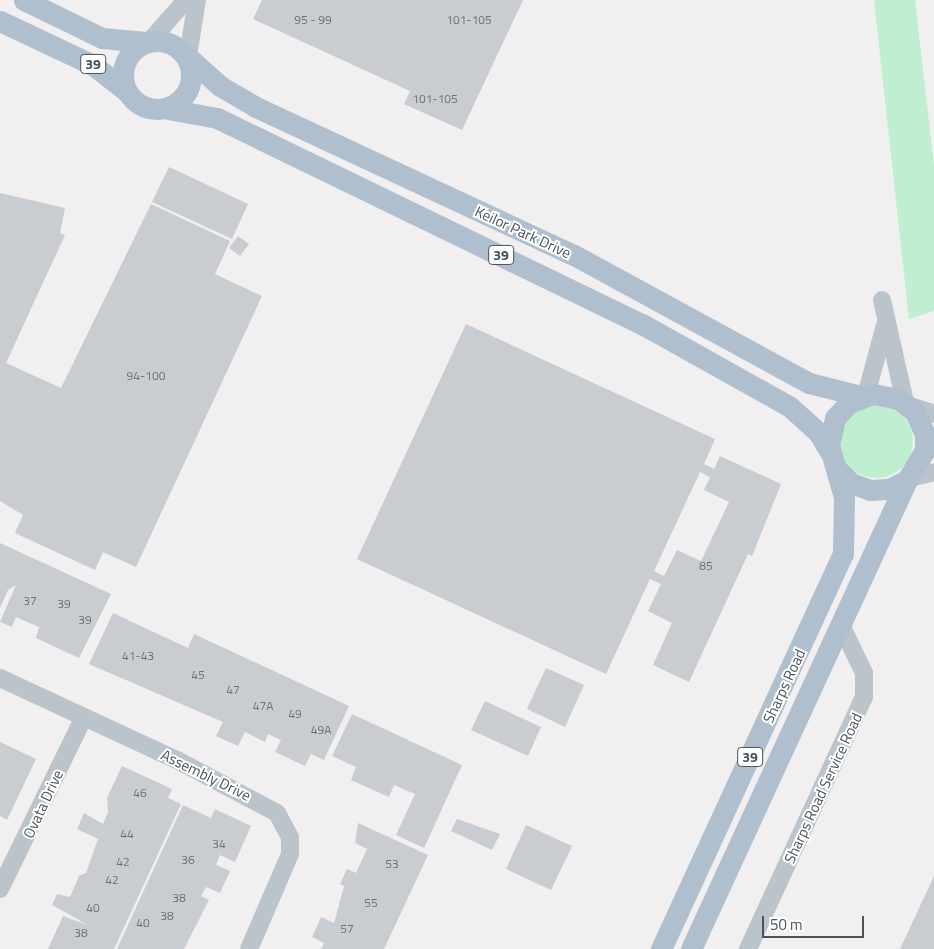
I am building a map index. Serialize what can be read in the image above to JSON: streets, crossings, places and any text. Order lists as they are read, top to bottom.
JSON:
{
  "streets": {
    "main road": ["39", "Keilor Park Drive", "Sharps Road"],
    "street": ["Assembly Drive", "Sharps Road Service Road", "Ovata Drive"]
  },
  "crossings": [
    ["39", "Keilor Park Drive"],
    ["39", "Sharps Road"],
    ["Keilor Park Drive", "Sharps Road"],
    ["Sharps Road", "Sharps Road Service Road"],
    ["Assembly Drive", "Ovata Drive"]
  ],
  "house_numbers": [
    "95 - 99",
    "101-105",
    "101-105",
    "94-100",
    "85",
    "37",
    "39",
    "39",
    "41-43",
    "45",
    "47",
    "47A",
    "49",
    "49A",
    "46",
    "44",
    "34",
    "36",
    "42",
    "53",
    "42",
    "38",
    "55",
    "40",
    "38",
    "40",
    "57",
    "38"
  ],
  "scale_bar": "50 m"
}
